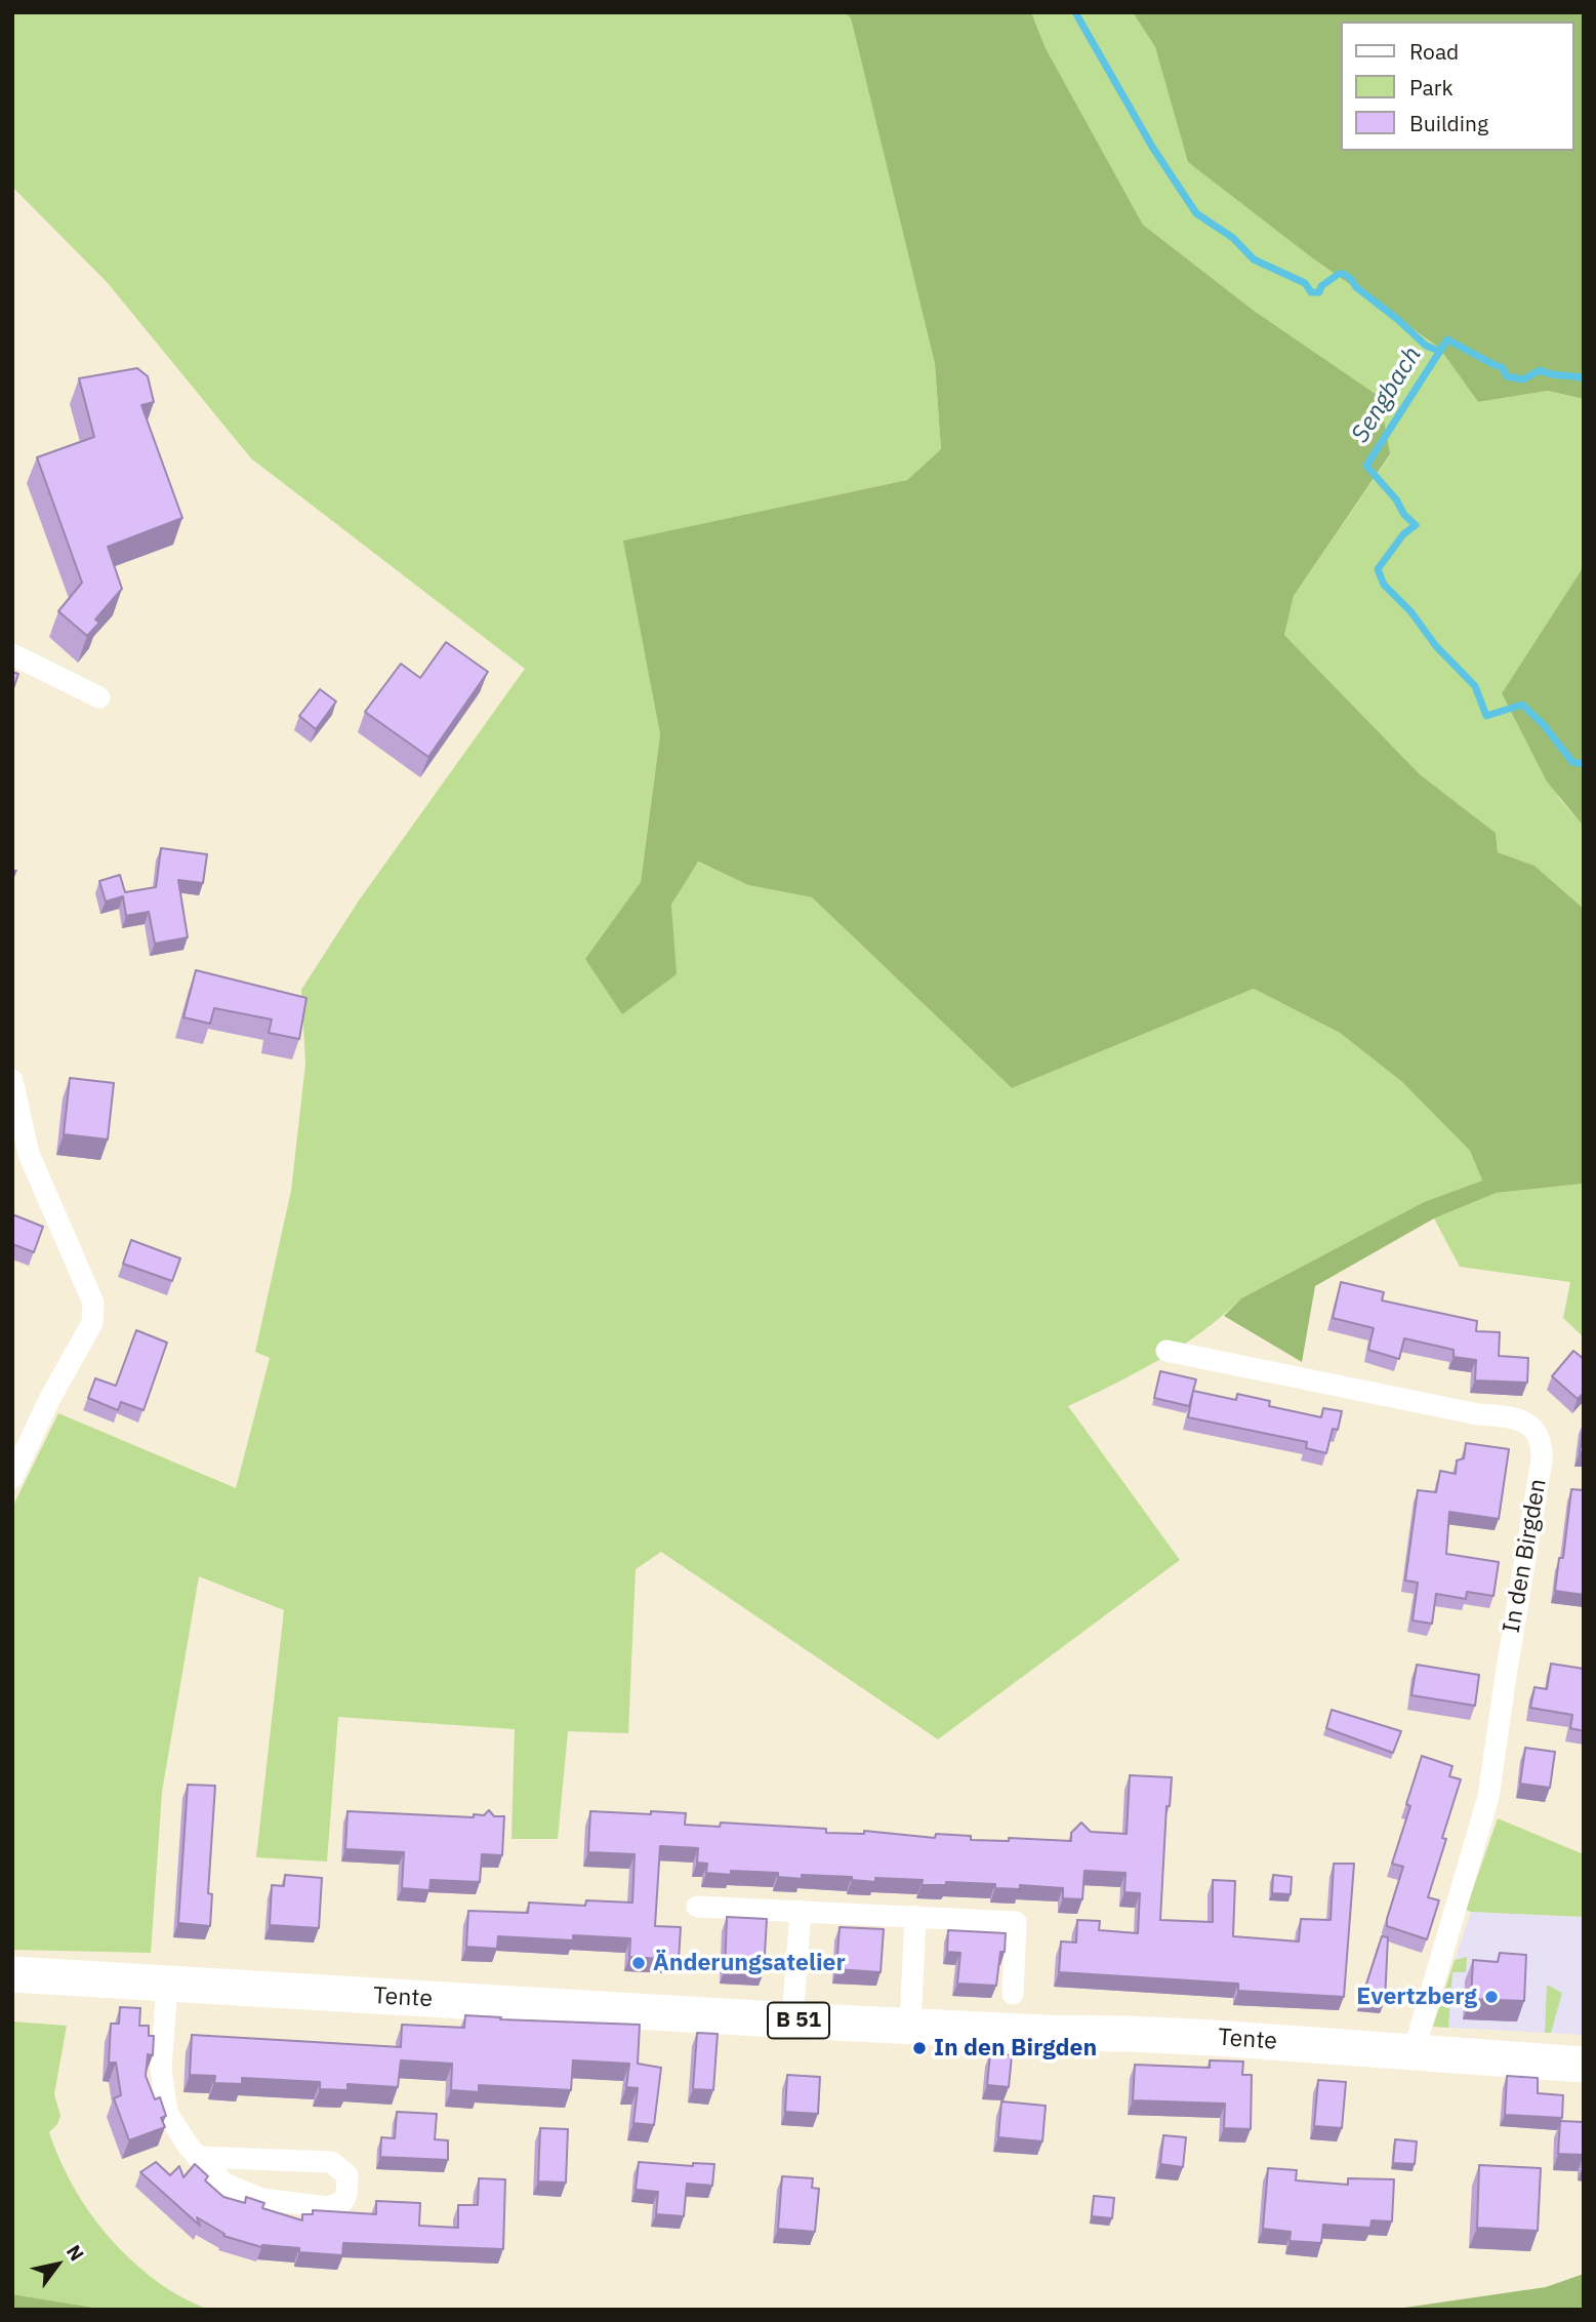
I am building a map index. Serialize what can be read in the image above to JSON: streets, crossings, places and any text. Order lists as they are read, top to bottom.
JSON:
{
  "streets": {
    "main road": ["Tente", "B 51"],
    "street": ["In den Birgden"]
  },
  "crossings": [
    ["In den Birgden", "Tente"]
  ],
  "water": ["Sengbach"],
  "places": ["Änderungsatelier", "Evertzberg", "In den Birgden"],
  "legend": ["Road", "Park", "Building"],
  "north": "top right"
}
